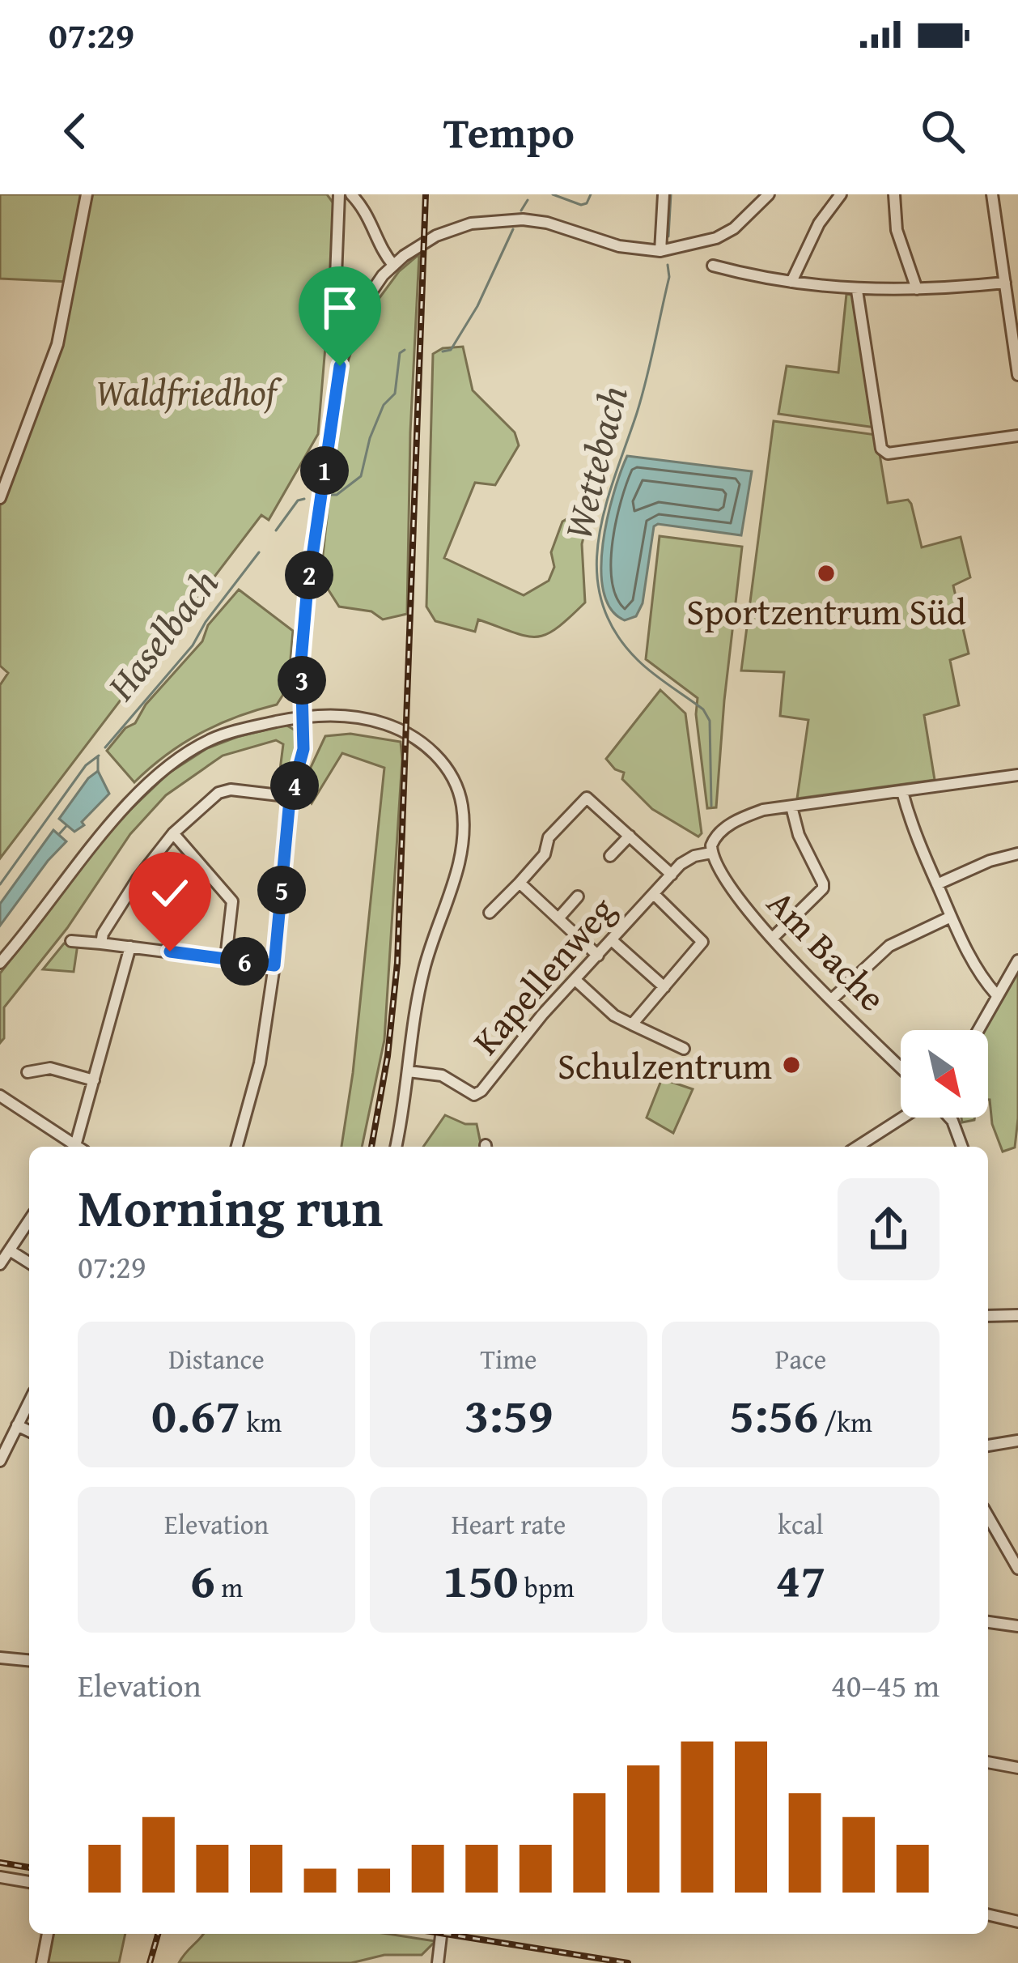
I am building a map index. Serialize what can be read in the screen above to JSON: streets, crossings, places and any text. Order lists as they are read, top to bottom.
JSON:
{
  "streets": {
    "street": ["Am Bache", "Kapellenweg"]
  },
  "crossings": [
    ["Am Bache", "Kapellenweg"]
  ],
  "water": ["Wettebach", "Haselbach"],
  "parks": ["Waldfriedhof"],
  "places": ["Sportzentrum Süd", "Schulzentrum"],
  "north": "bottom right",
  "page": {
    "status": "07:29",
    "header": "Tempo",
    "pins": [
      "1",
      "2",
      "3",
      "4",
      "5",
      "6"
    ],
    "heading": ["Morning run", "07:29"],
    "stats": [
      ["Distance", "0.67 km"],
      ["Time", "3:59"],
      ["Pace", "5:56 /km"],
      ["Elevation", "6 m"],
      ["Heart rate", "150 bpm"],
      ["kcal", "47"]
    ],
    "chart": ["Elevation", "40–45 m"]
  }
}
